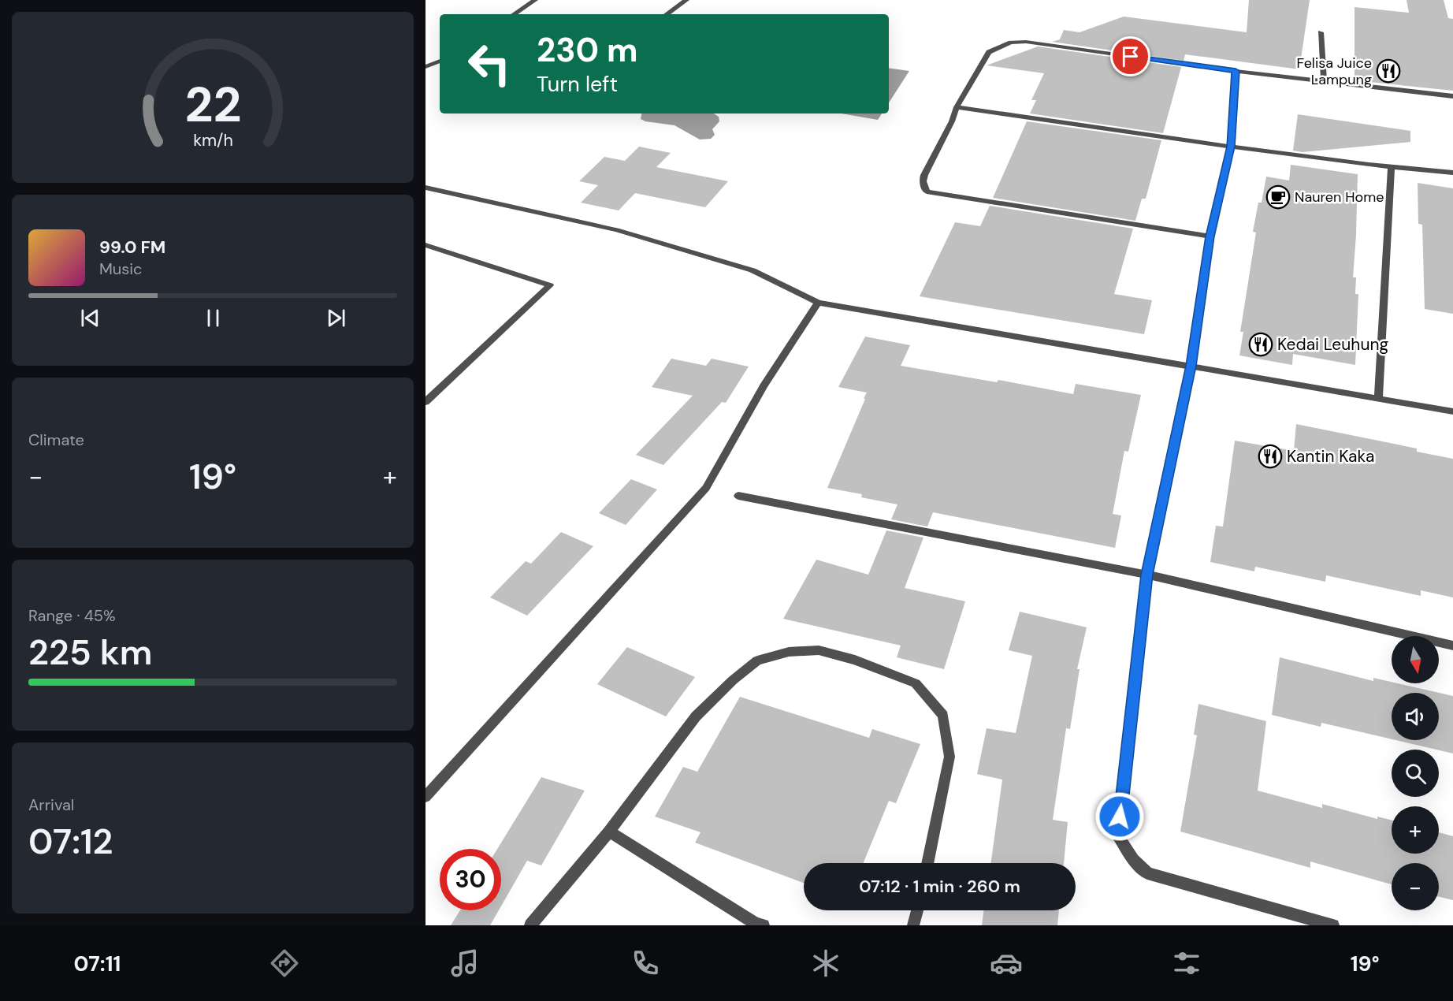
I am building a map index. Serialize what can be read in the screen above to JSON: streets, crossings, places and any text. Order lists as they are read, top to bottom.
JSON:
{
  "places": {
    "restaurant": ["Felisa Juice Lampung", "Kedai Leuhung", "Kantin Kaka"],
    "cafe": ["Nauren Home"]
  },
  "north": "bottom",
  "page": {
    "turn": ["230 m", "Turn left"],
    "song": ["99.0 FM", "Music"],
    "tile": [
      "Climate",
      ["Range · 45%", "225 km"],
      ["Arrival", "07:12"]
    ],
    "heat": ["−", "19°", "+"],
    "map_buttons": ["+", "−"],
    "limit": "30",
    "trip": "07:12 · 1 min · 260 m",
    "tabs": ["07:11", "19°"],
    "gauge": ["22", "km/h"]
  }
}
